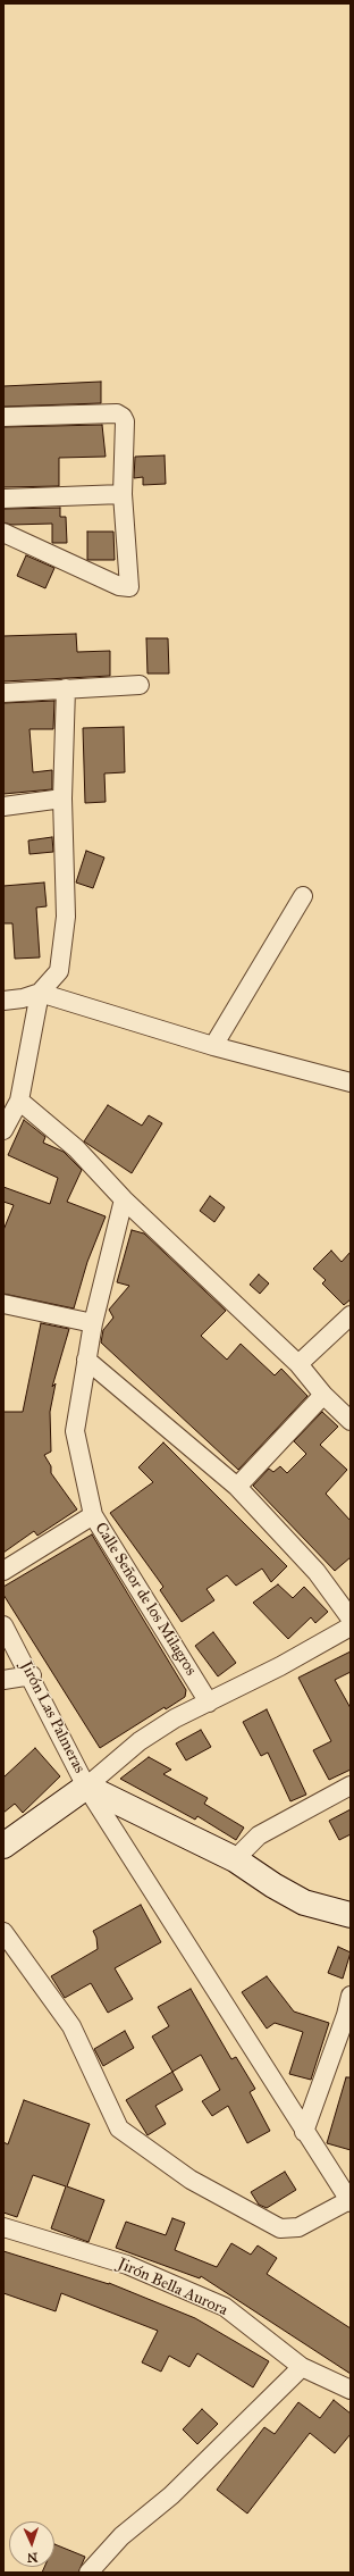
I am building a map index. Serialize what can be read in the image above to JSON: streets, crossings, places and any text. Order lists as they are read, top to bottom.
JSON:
{
  "streets": {
    "street": ["Calle Señor de los Milagros", "Jirón Las Palmeras", "Jirón Bella Aurora"]
  },
  "north": "bottom"
}
